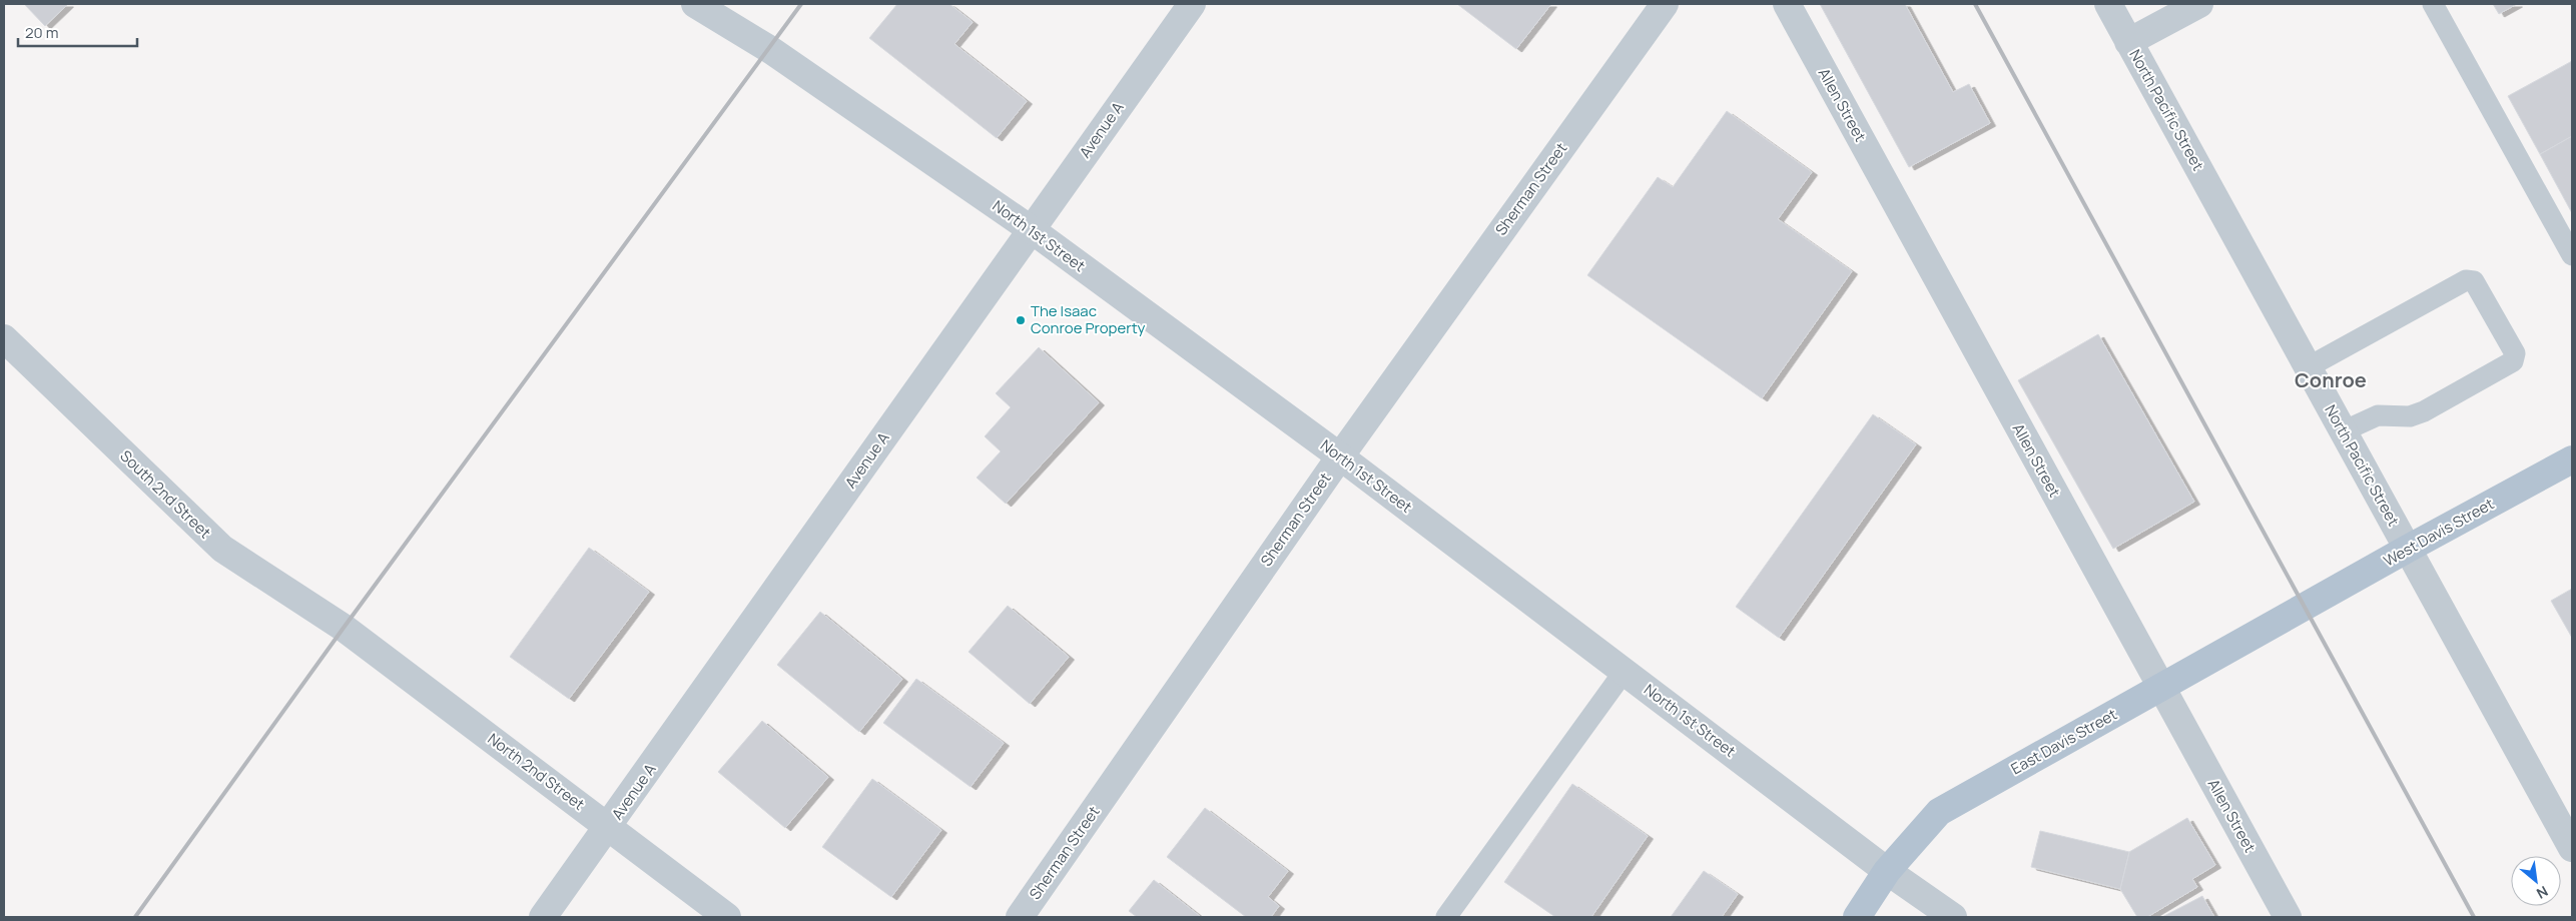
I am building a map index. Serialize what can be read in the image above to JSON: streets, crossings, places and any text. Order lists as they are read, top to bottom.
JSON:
{
  "streets": {
    "main road": ["West Davis Street", "East Davis Street"],
    "street": [
      "Allen Street",
      "North Pacific Street",
      "Avenue A",
      "Sherman Street",
      "North 1st Street",
      "South 2nd Street",
      "North 2nd Street"
    ]
  },
  "crossings": [
    ["Allen Street", "East Davis Street"],
    ["North Pacific Street", "West Davis Street"],
    ["Avenue A", "North 1st Street"],
    ["Avenue A", "North 2nd Street"],
    ["Sherman Street", "North 1st Street"],
    ["North 1st Street", "East Davis Street"],
    ["South 2nd Street", "North 2nd Street"],
    ["West Davis Street", "East Davis Street"]
  ],
  "districts": ["Conroe"],
  "places": ["The Isaac Conroe Property"],
  "scale_bar": "20 m",
  "north": "bottom right"
}
